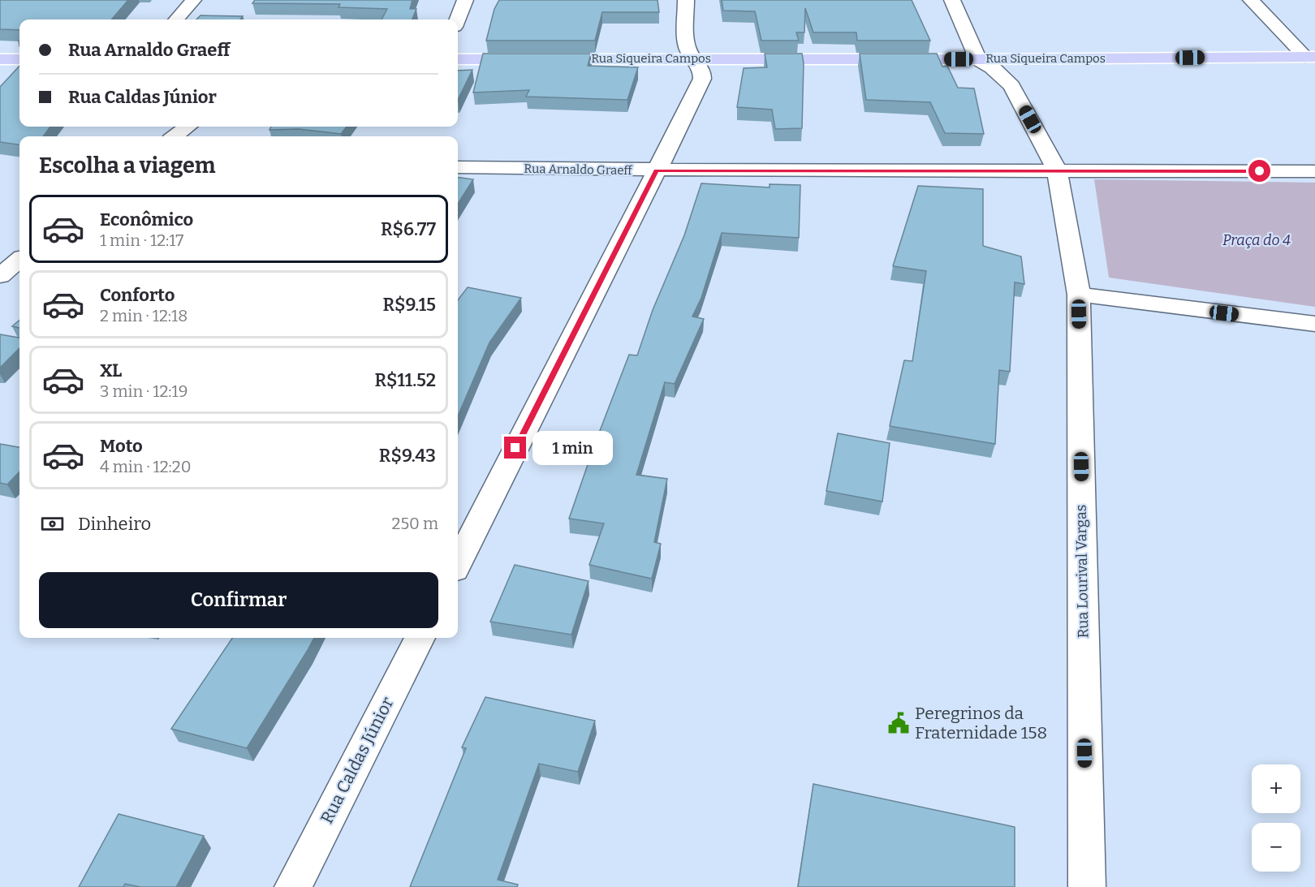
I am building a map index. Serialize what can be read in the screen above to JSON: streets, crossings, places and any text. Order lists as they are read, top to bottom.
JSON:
{
  "streets": {
    "main road": ["Rua Siqueira Campos"],
    "street": ["Rua Arnaldo Graeff", "Rua Lourival Vargas", "Rua Caldas Júnior"]
  },
  "crossings": [
    ["Rua Siqueira Campos", "Rua Lourival Vargas"],
    ["Rua Arnaldo Graeff", "Rua Lourival Vargas"]
  ],
  "parks": ["Praça do 4"],
  "places": {
    "public building": ["Peregrinos da Fraternidade 158"]
  },
  "page": {
    "banner": ["Rua Arnaldo Graeff", "Rua Caldas Júnior"],
    "heading": "Escolha a viagem",
    "list": [
      {
        "name": "Econômico",
        "note": "1 min · 12:17",
        "value": "R$6.77"
      },
      {
        "name": "Conforto",
        "note": "2 min · 12:18",
        "value": "R$9.15"
      },
      {
        "name": "XL",
        "note": "3 min · 12:19",
        "value": "R$11.52"
      },
      {
        "name": "Moto",
        "note": "4 min · 12:20",
        "value": "R$9.43"
      }
    ],
    "bubble": "1 min",
    "pay": ["Dinheiro", "250 m"],
    "buttons": "Confirmar",
    "map_buttons": ["+", "−"]
  }
}
